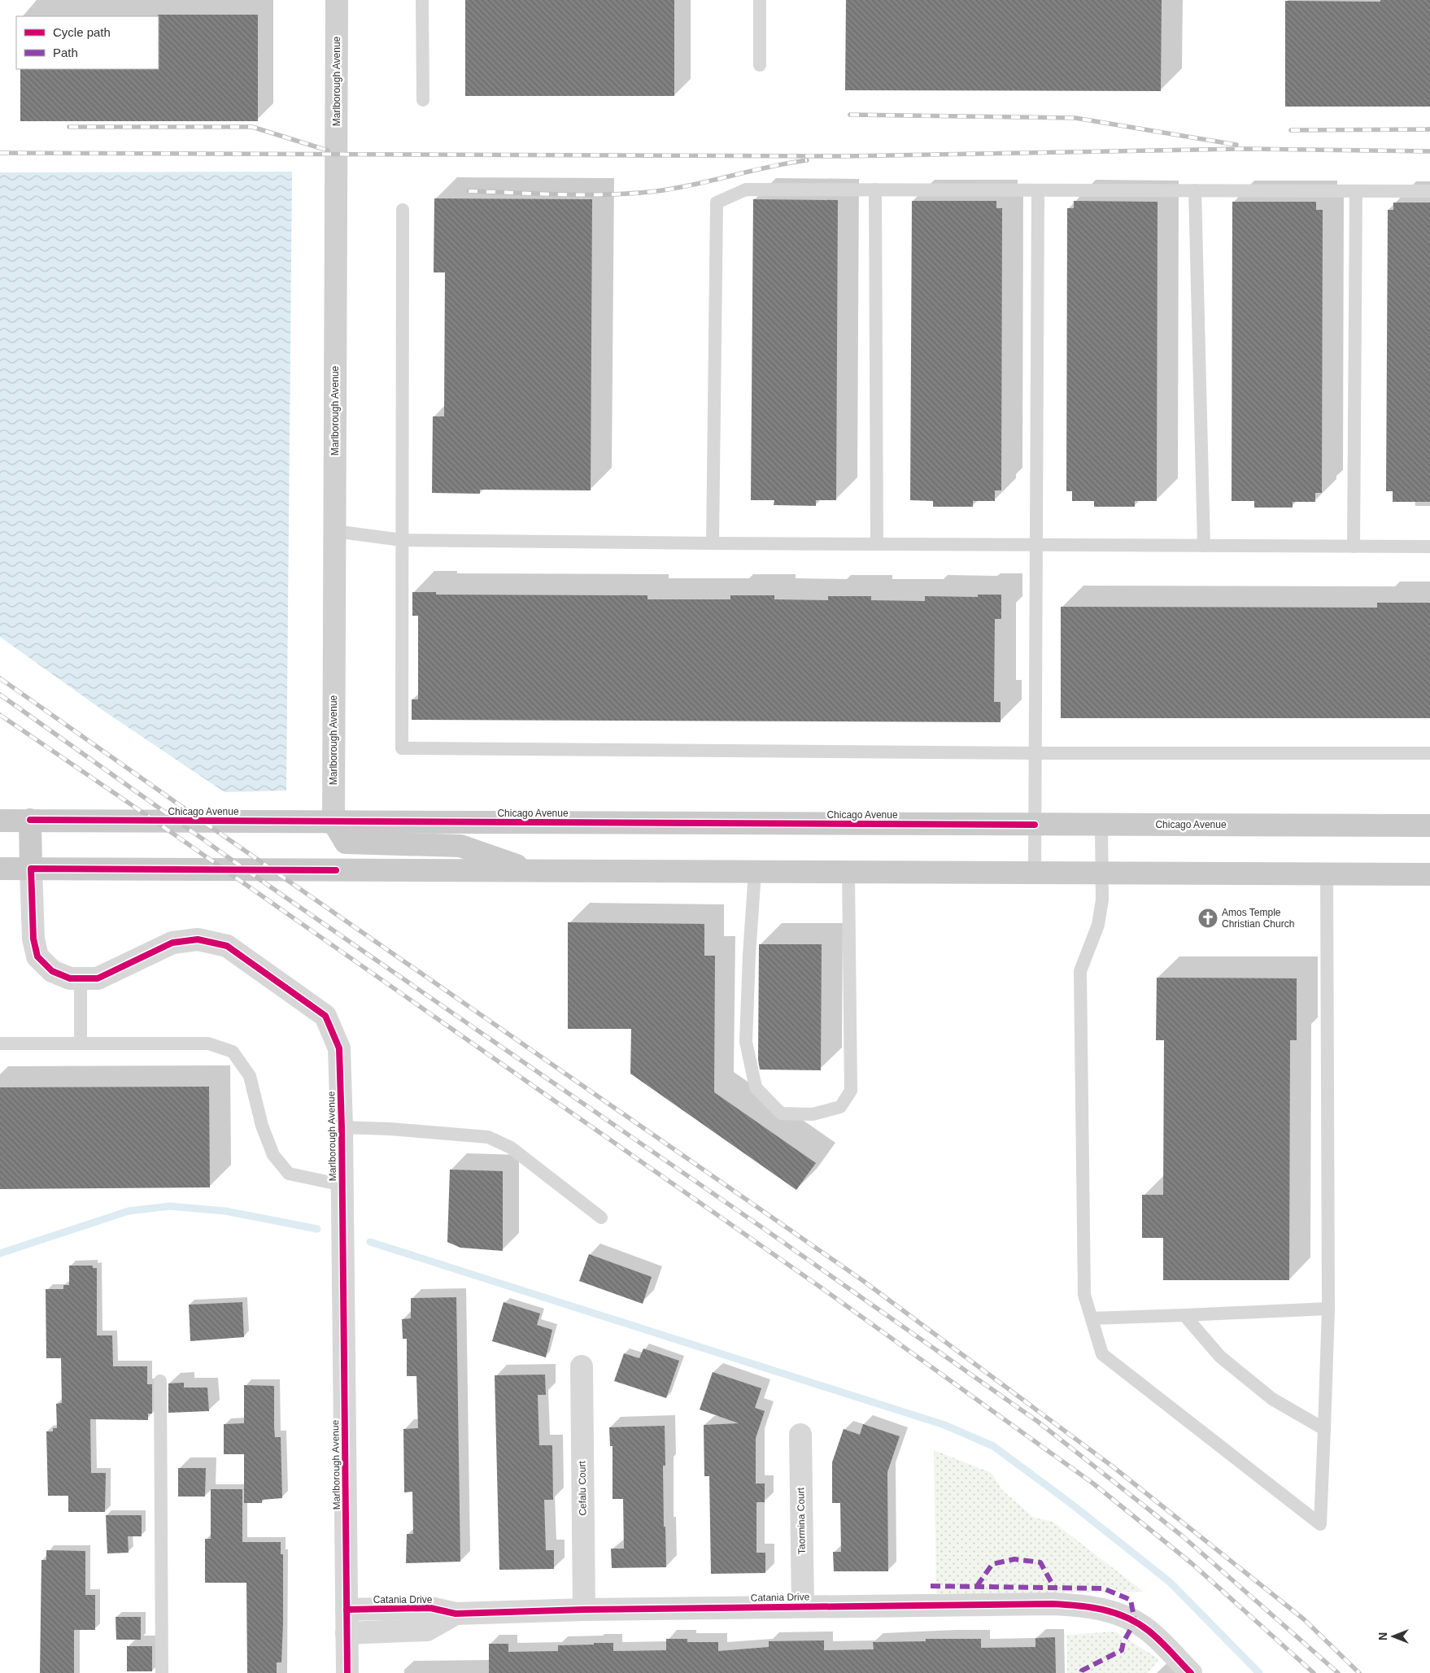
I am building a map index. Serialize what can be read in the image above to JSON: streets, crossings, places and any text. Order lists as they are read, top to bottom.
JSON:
{
  "streets": {
    "main road": ["Chicago Avenue"],
    "street": [
      "Marlborough Avenue",
      "Cefalu Court",
      "Taormina Court",
      "Catania Drive"
    ]
  },
  "crossings": [
    ["Marlborough Avenue", "Chicago Avenue"],
    ["Marlborough Avenue", "Catania Drive"],
    ["Cefalu Court", "Catania Drive"],
    ["Taormina Court", "Catania Drive"]
  ],
  "places": {
    "church": ["Amos Temple Christian Church"]
  },
  "legend": ["Cycle path", "Path"],
  "north": "left"
}
